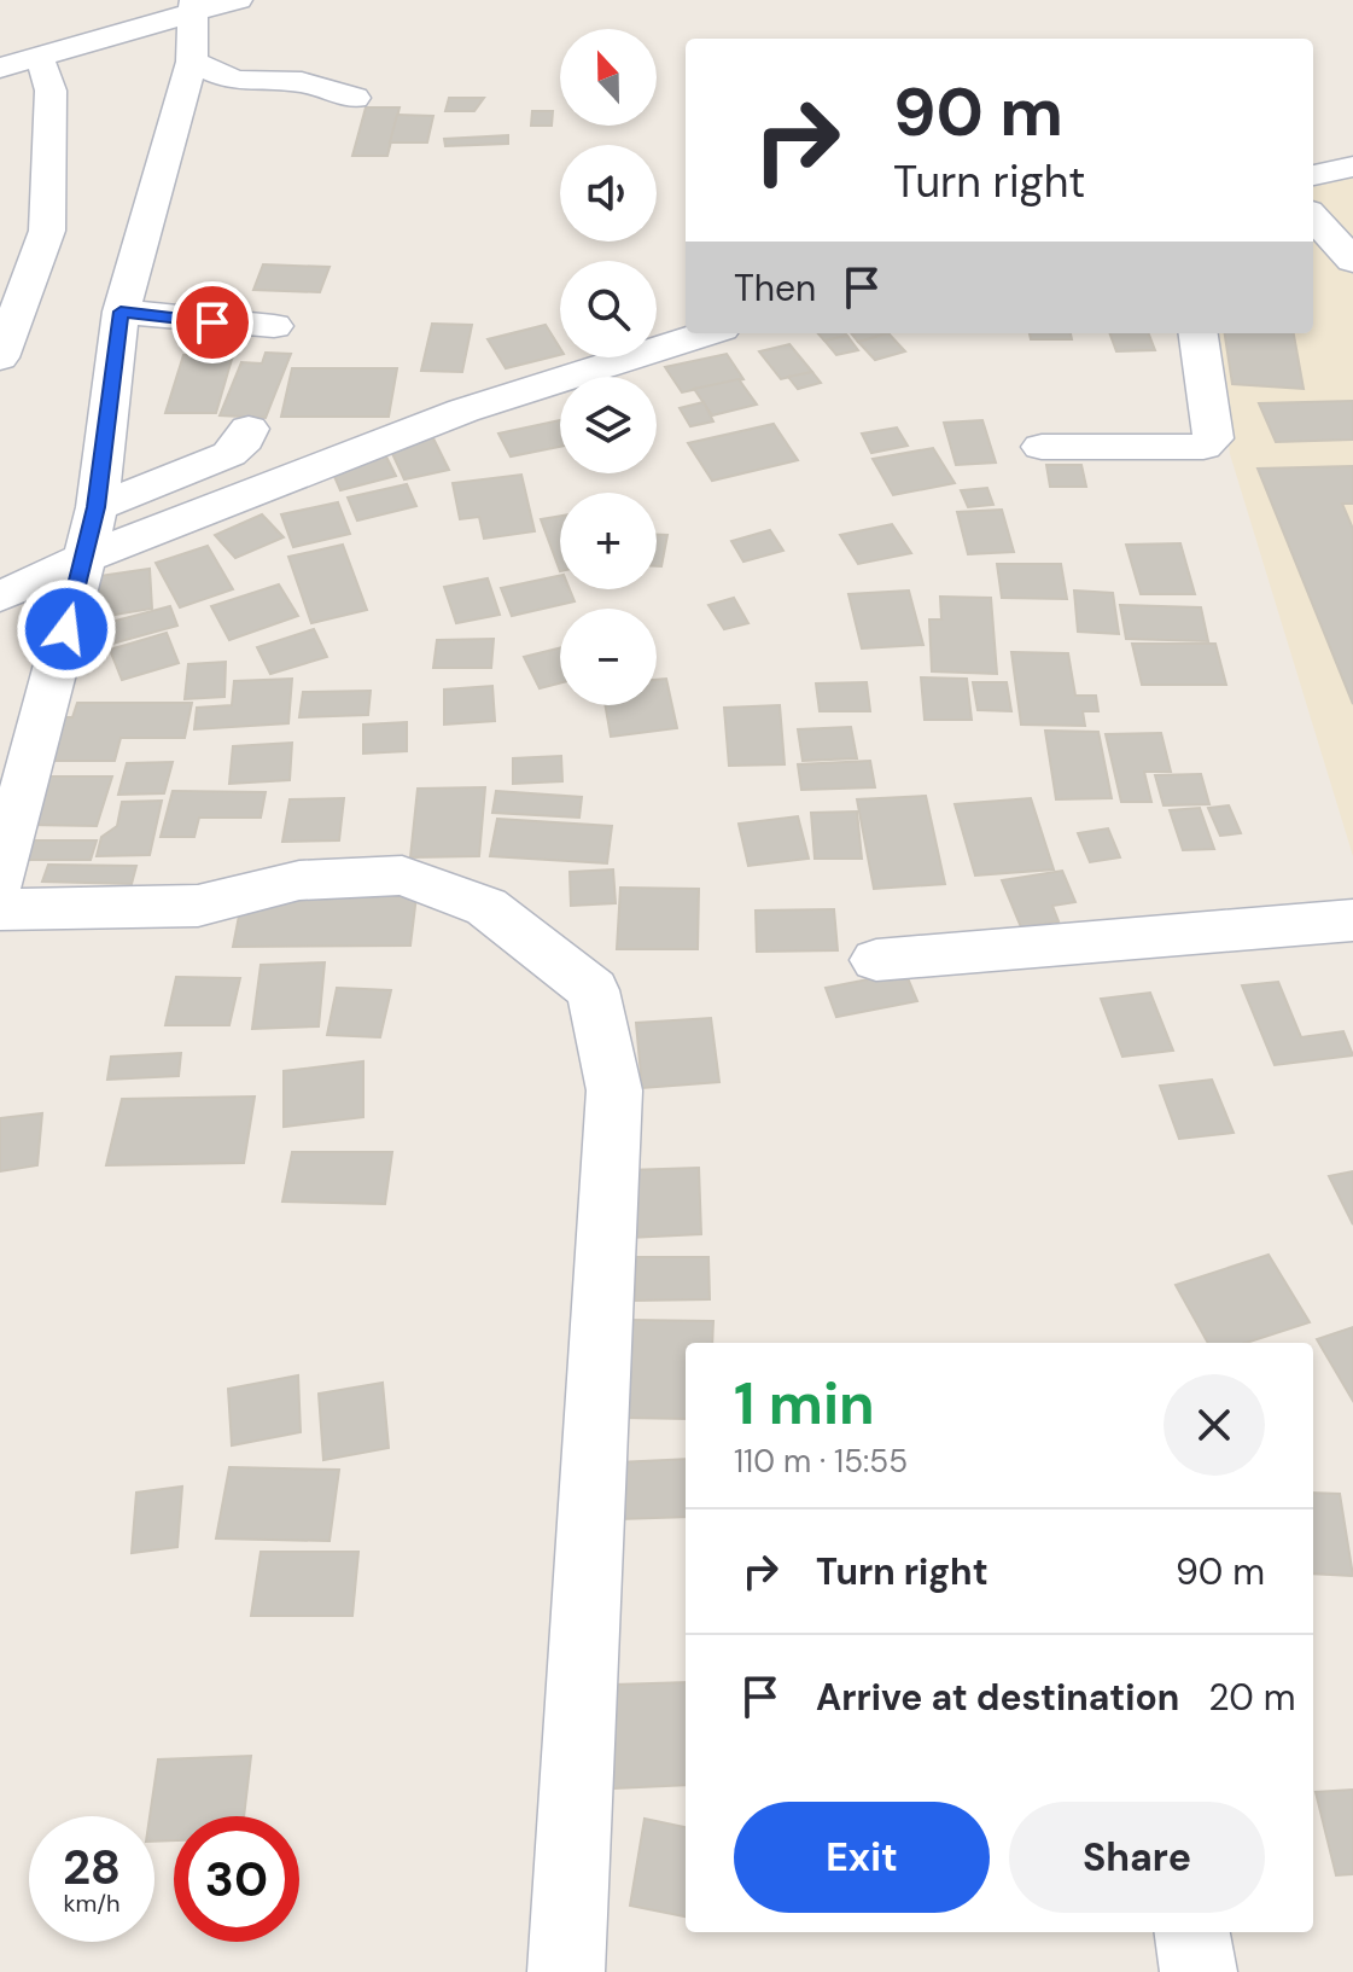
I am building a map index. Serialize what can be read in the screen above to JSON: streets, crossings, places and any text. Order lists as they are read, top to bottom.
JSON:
{
  "north": "top",
  "page": {
    "map_buttons": ["+", "−"],
    "turn": ["90 m", "Turn right"],
    "then": "Then",
    "heading": ["1 min", "110 m · 15:55"],
    "list": [
      {
        "name": "Turn right",
        "value": "90 m"
      },
      {
        "name": "Arrive at destination",
        "value": "20 m"
      }
    ],
    "buttons": ["Exit", "Share"],
    "speed": "28 km/h",
    "limit": "30"
  }
}
